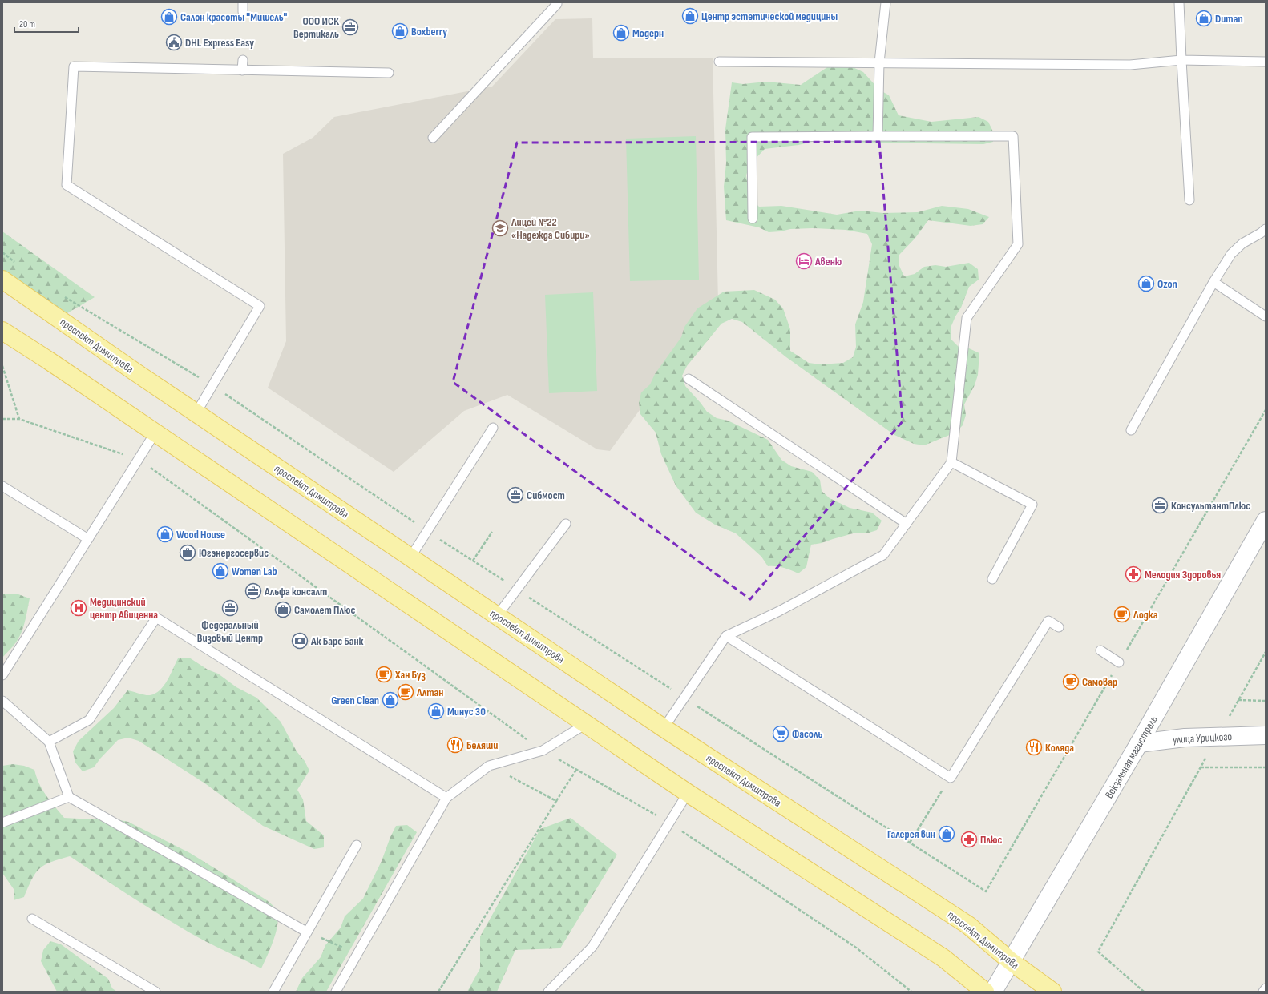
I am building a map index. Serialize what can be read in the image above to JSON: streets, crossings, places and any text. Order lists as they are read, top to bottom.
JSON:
{
  "streets": {
    "main road": ["проспект Димитрова", "улица Урицкого", "Вокзальная магистраль"]
  },
  "crossings": [
    ["проспект Димитрова", "Вокзальная магистраль"],
    ["улица Урицкого", "Вокзальная магистраль"]
  ],
  "places": {
    "shop": [
      "Центр эстетической медицины",
      "Салон красоты \"Мишель\"",
      "Duman",
      "Boxberry",
      "Модерн",
      "Ozon",
      "Wood House",
      "Women Lab",
      "Green Clean",
      "Минус 30",
      "Галерея вин"
    ],
    "office": [
      "ООО ИСК Вертикаль",
      "Сибмост",
      "КонсультантПлюс",
      "Югэнергосервис",
      "Альфа консалт",
      "Федеральный Визовый Центр",
      "Самолет Плюс"
    ],
    "public building": ["DHL Express Easy"],
    "school or university": ["Лицей №22 «Надежда Сибири»"],
    "hotel": ["Авеню"],
    "pharmacy": ["Мелодия Здоровья", "Плюс"],
    "hospital": ["Медицинский центр Авиценна"],
    "cafe": [
      "Лодка",
      "Хан Буз",
      "Самовар",
      "Алтан"
    ],
    "bank": ["Ак Барс Банк"],
    "supermarket": ["Фасоль"],
    "restaurant": ["Беляши", "Коляда"]
  },
  "scale_bar": "20 m"
}
